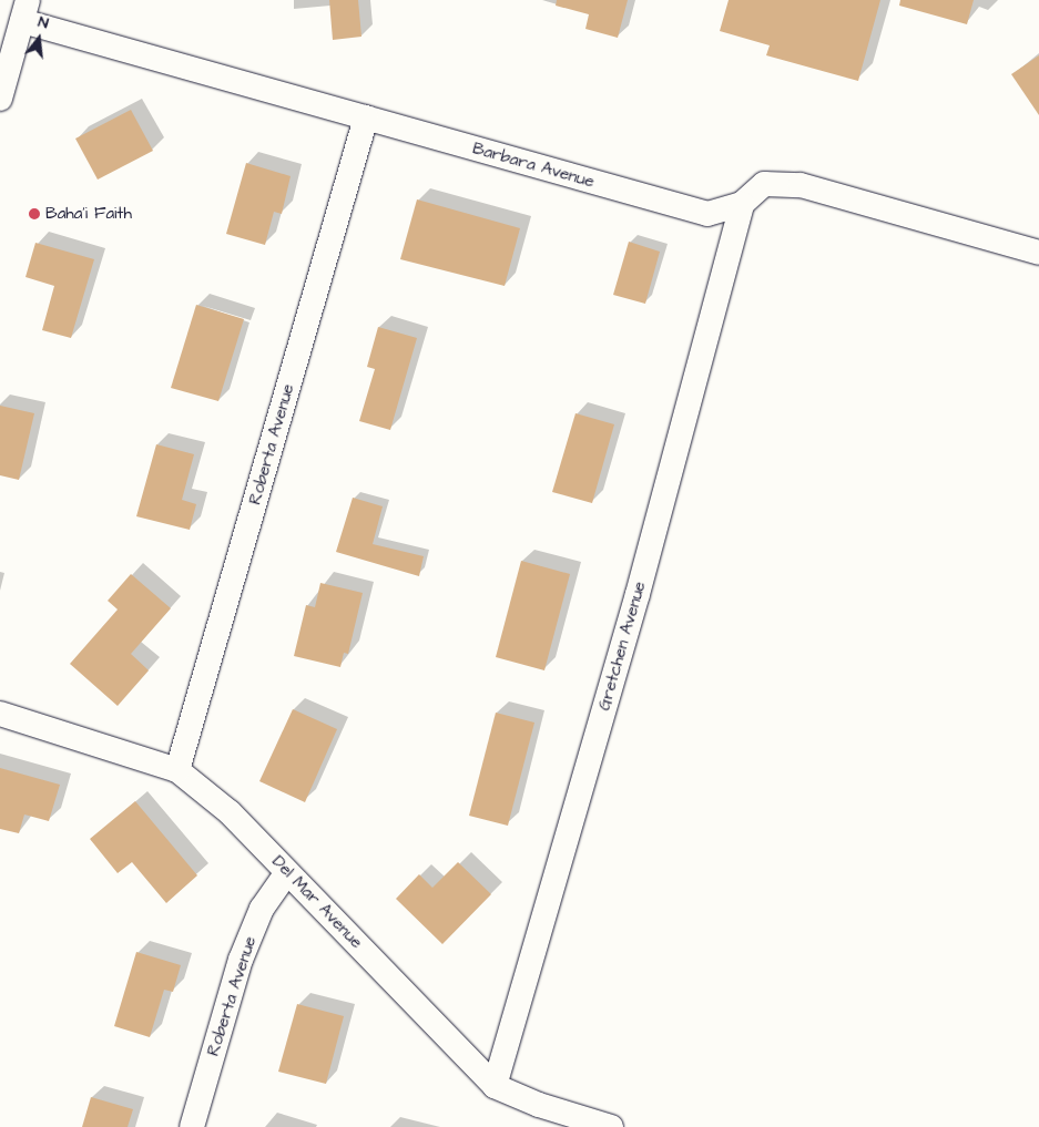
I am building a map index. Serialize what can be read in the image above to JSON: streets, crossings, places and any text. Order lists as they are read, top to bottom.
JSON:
{
  "streets": {
    "street": [
      "Barbara Avenue",
      "Roberta Avenue",
      "Gretchen Avenue",
      "Del Mar Avenue"
    ]
  },
  "crossings": [
    ["Barbara Avenue", "Roberta Avenue"],
    ["Barbara Avenue", "Gretchen Avenue"],
    ["Roberta Avenue", "Del Mar Avenue"],
    ["Gretchen Avenue", "Del Mar Avenue"]
  ],
  "places": ["Baha'i Faith"],
  "north": "top"
}
